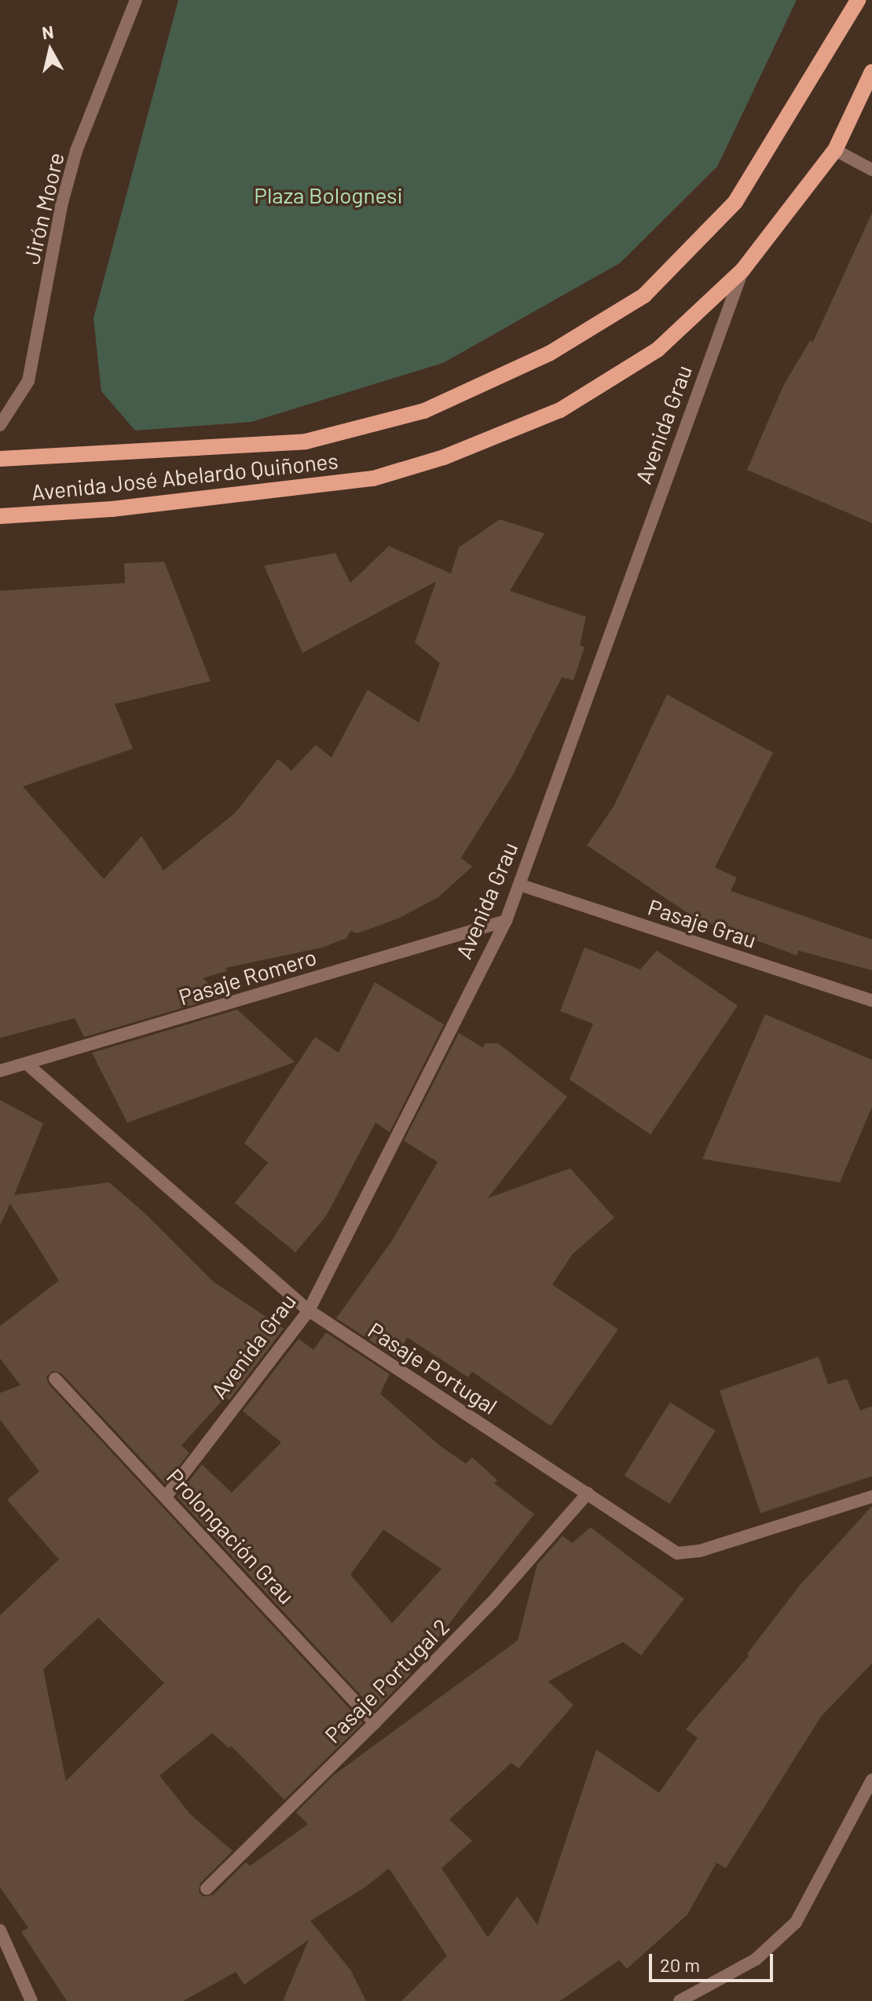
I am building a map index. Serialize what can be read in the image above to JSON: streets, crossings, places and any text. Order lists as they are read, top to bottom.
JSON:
{
  "streets": {
    "main road": ["Avenida Grau", "Avenida José Abelardo Quiñones"],
    "street": [
      "Jirón Moore",
      "Pasaje Grau",
      "Pasaje Romero",
      "Pasaje Portugal",
      "Prolongación Grau",
      "Pasaje Portugal 2"
    ]
  },
  "crossings": [
    ["Avenida Grau", "Avenida José Abelardo Quiñones"],
    ["Avenida Grau", "Pasaje Grau"],
    ["Avenida Grau", "Pasaje Romero"],
    ["Avenida Grau", "Pasaje Portugal"],
    ["Avenida Grau", "Prolongación Grau"],
    ["Pasaje Romero", "Pasaje Portugal"],
    ["Pasaje Portugal", "Pasaje Portugal 2"],
    ["Prolongación Grau", "Pasaje Portugal 2"]
  ],
  "parks": ["Plaza Bolognesi"],
  "scale_bar": "20 m",
  "north": "top"
}
